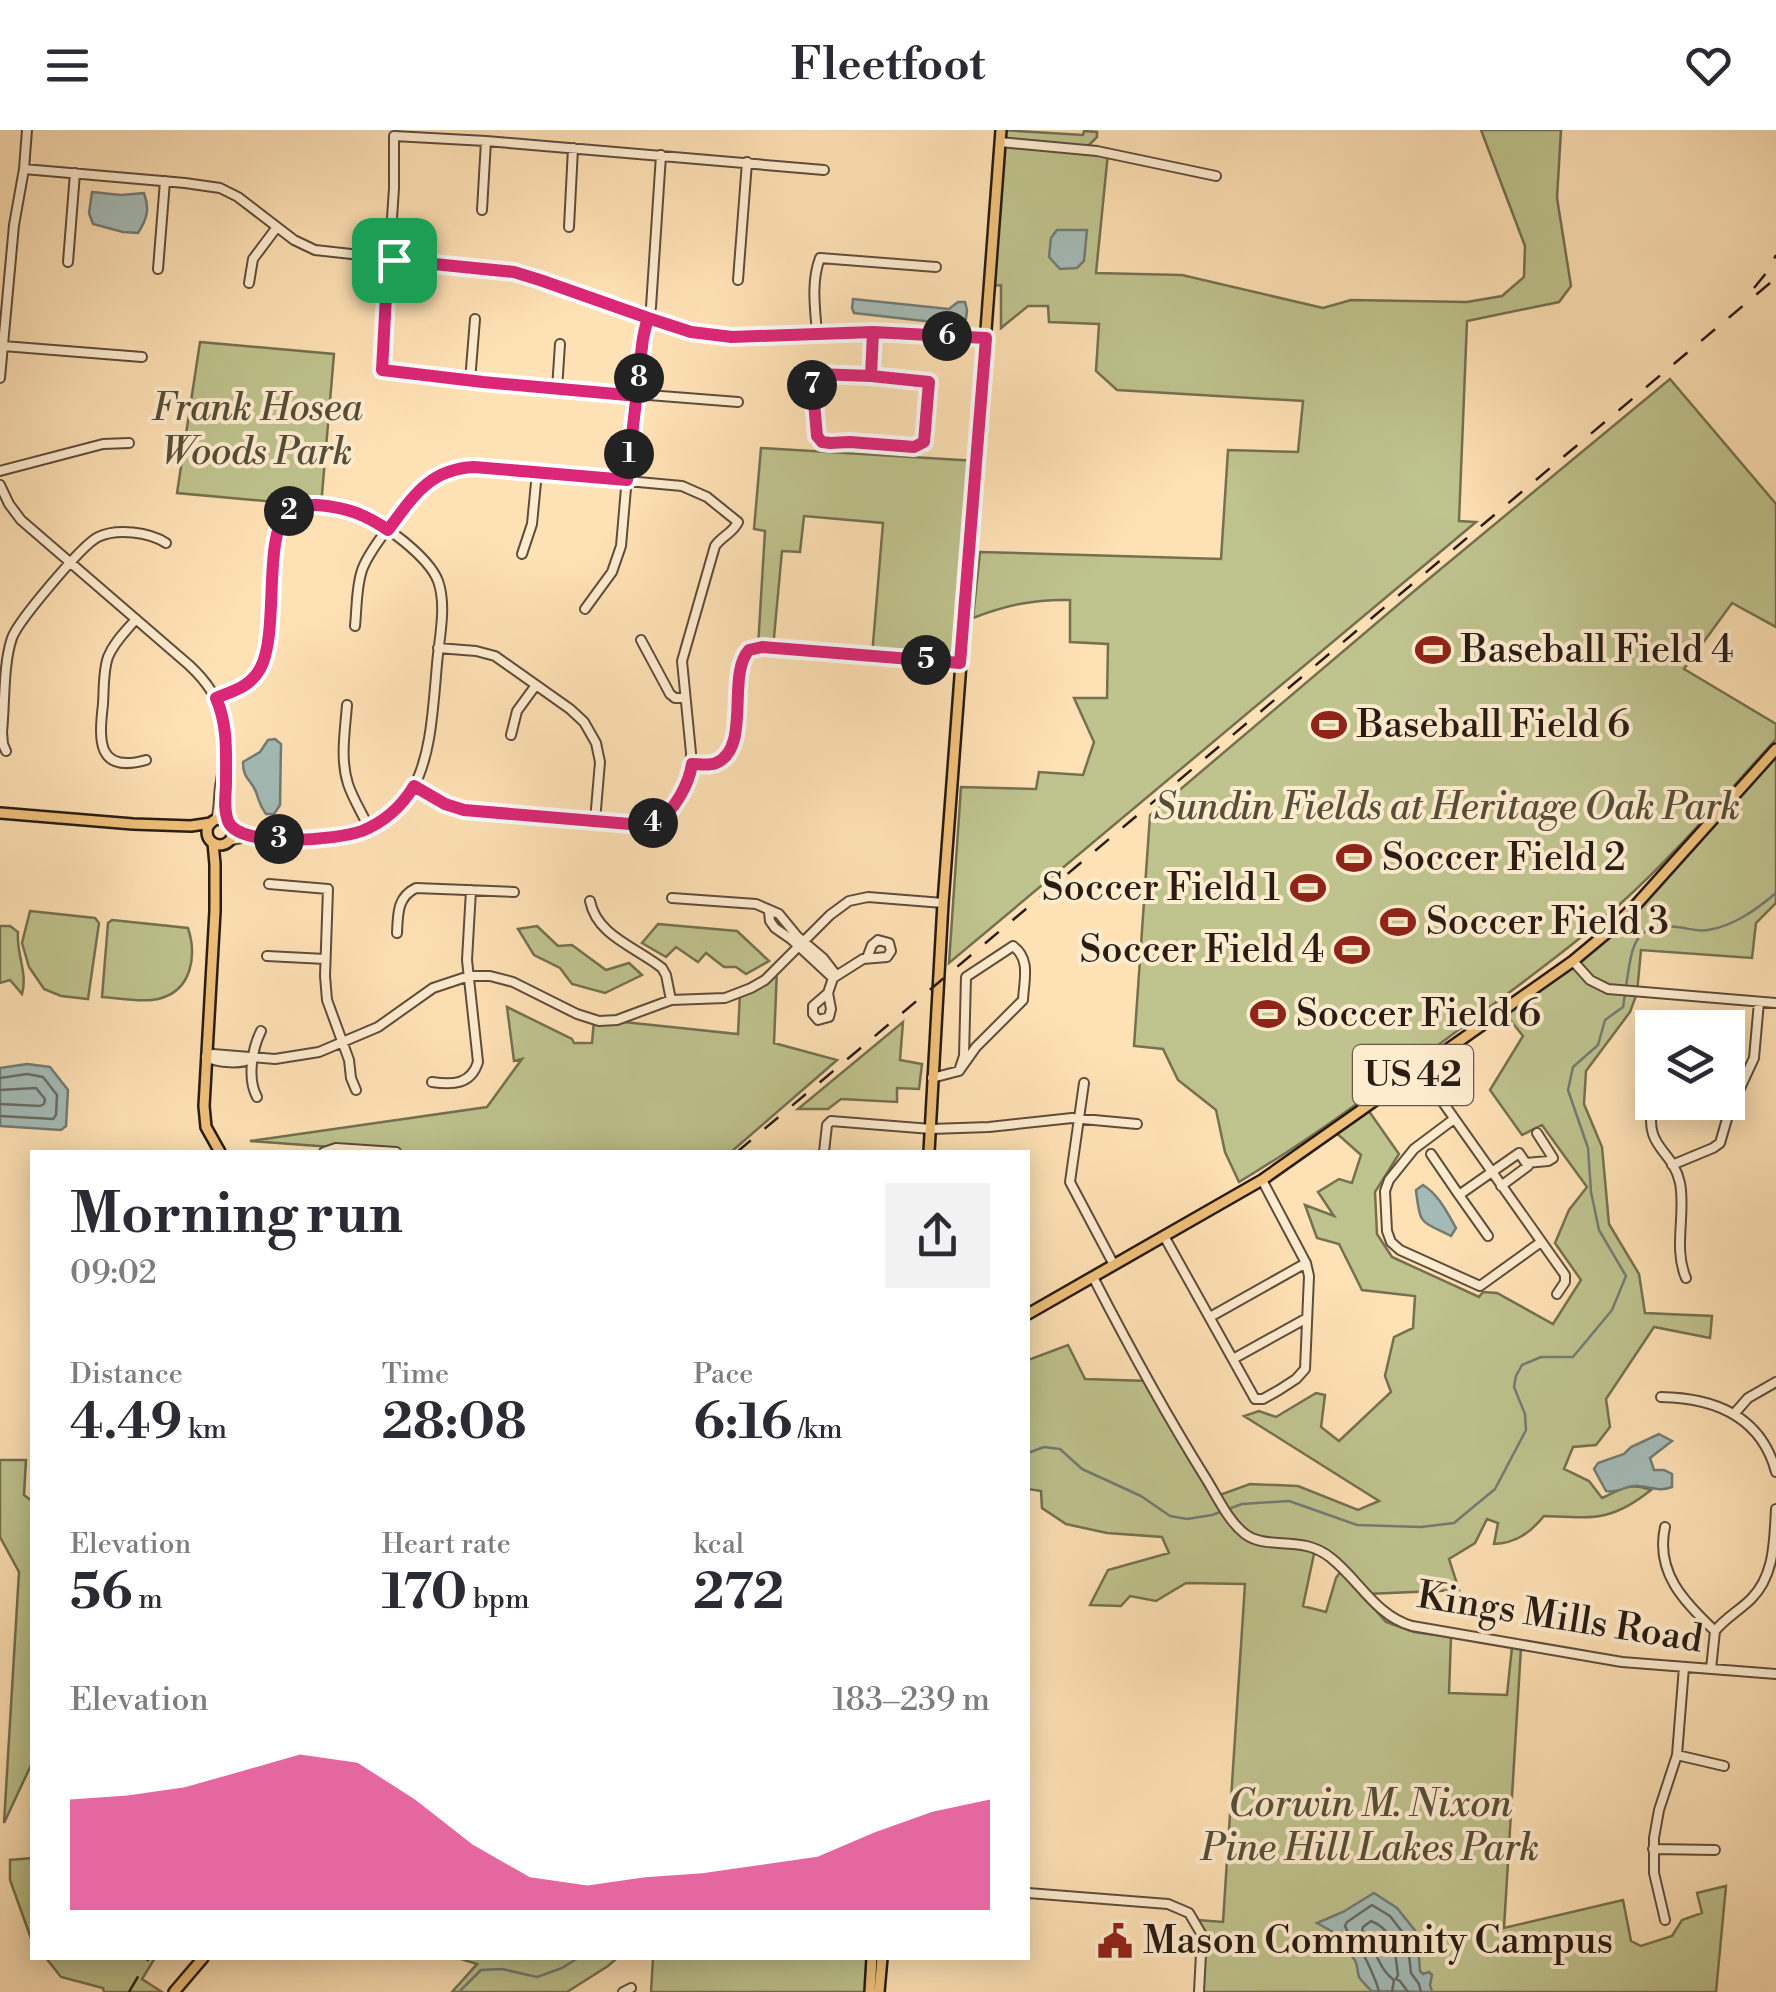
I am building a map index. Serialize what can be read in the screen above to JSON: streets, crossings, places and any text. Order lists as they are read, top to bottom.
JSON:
{
  "streets": {
    "main road": ["US 42"],
    "street": ["Kings Mills Road"]
  },
  "crossings": [
    ["US 42", "Kings Mills Road"]
  ],
  "parks": ["Frank Hosea Woods Park", "Sundin Fields at Heritage Oak Park", "Corwin M. Nixon Pine Hill Lakes Park"],
  "places": {
    "sports": [
      "Baseball Field 4",
      "Baseball Field 6",
      "Soccer Field 2",
      "Soccer Field 1",
      "Soccer Field 3",
      "Soccer Field 4",
      "Soccer Field 6"
    ],
    "public building": ["Mason Community Campus"]
  },
  "page": {
    "header": "Fleetfoot",
    "pins": [
      "6",
      "8",
      "7",
      "1",
      "2",
      "5",
      "4",
      "3"
    ],
    "heading": ["Morning run", "09:02"],
    "stats": [
      ["Distance", "4.49 km"],
      ["Time", "28:08"],
      ["Pace", "6:16 /km"],
      ["Elevation", "56 m"],
      ["Heart rate", "170 bpm"],
      ["kcal", "272"]
    ],
    "chart": ["Elevation", "183–239 m"]
  }
}
